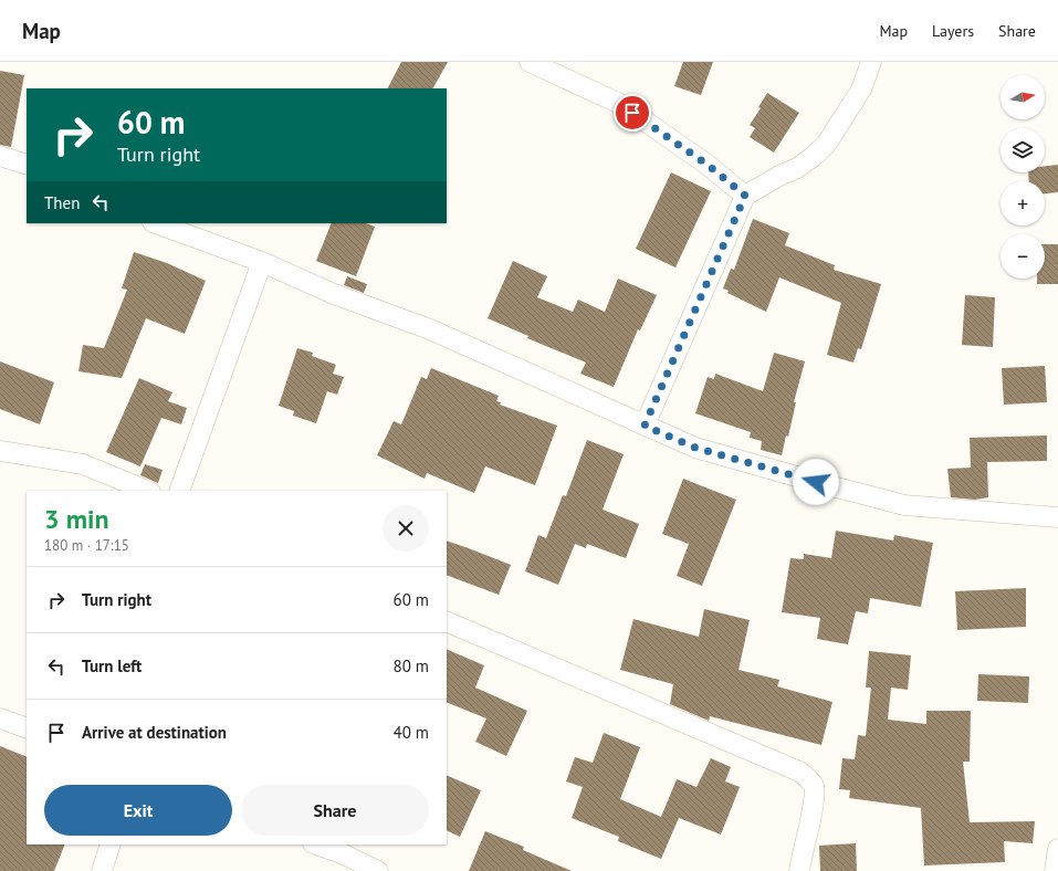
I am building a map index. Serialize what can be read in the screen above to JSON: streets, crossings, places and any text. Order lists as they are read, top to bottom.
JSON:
{
  "north": "right",
  "page": {
    "header": "Map",
    "nav": ["Map", "Layers", "Share"],
    "map_buttons": ["+", "−"],
    "turn": ["60 m", "Turn right"],
    "then": "Then",
    "heading": ["3 min", "180 m · 17:15"],
    "list": [
      {
        "name": "Turn right",
        "value": "60 m"
      },
      {
        "name": "Turn left",
        "value": "80 m"
      },
      {
        "name": "Arrive at destination",
        "value": "40 m"
      }
    ],
    "buttons": ["Exit", "Share"]
  }
}
